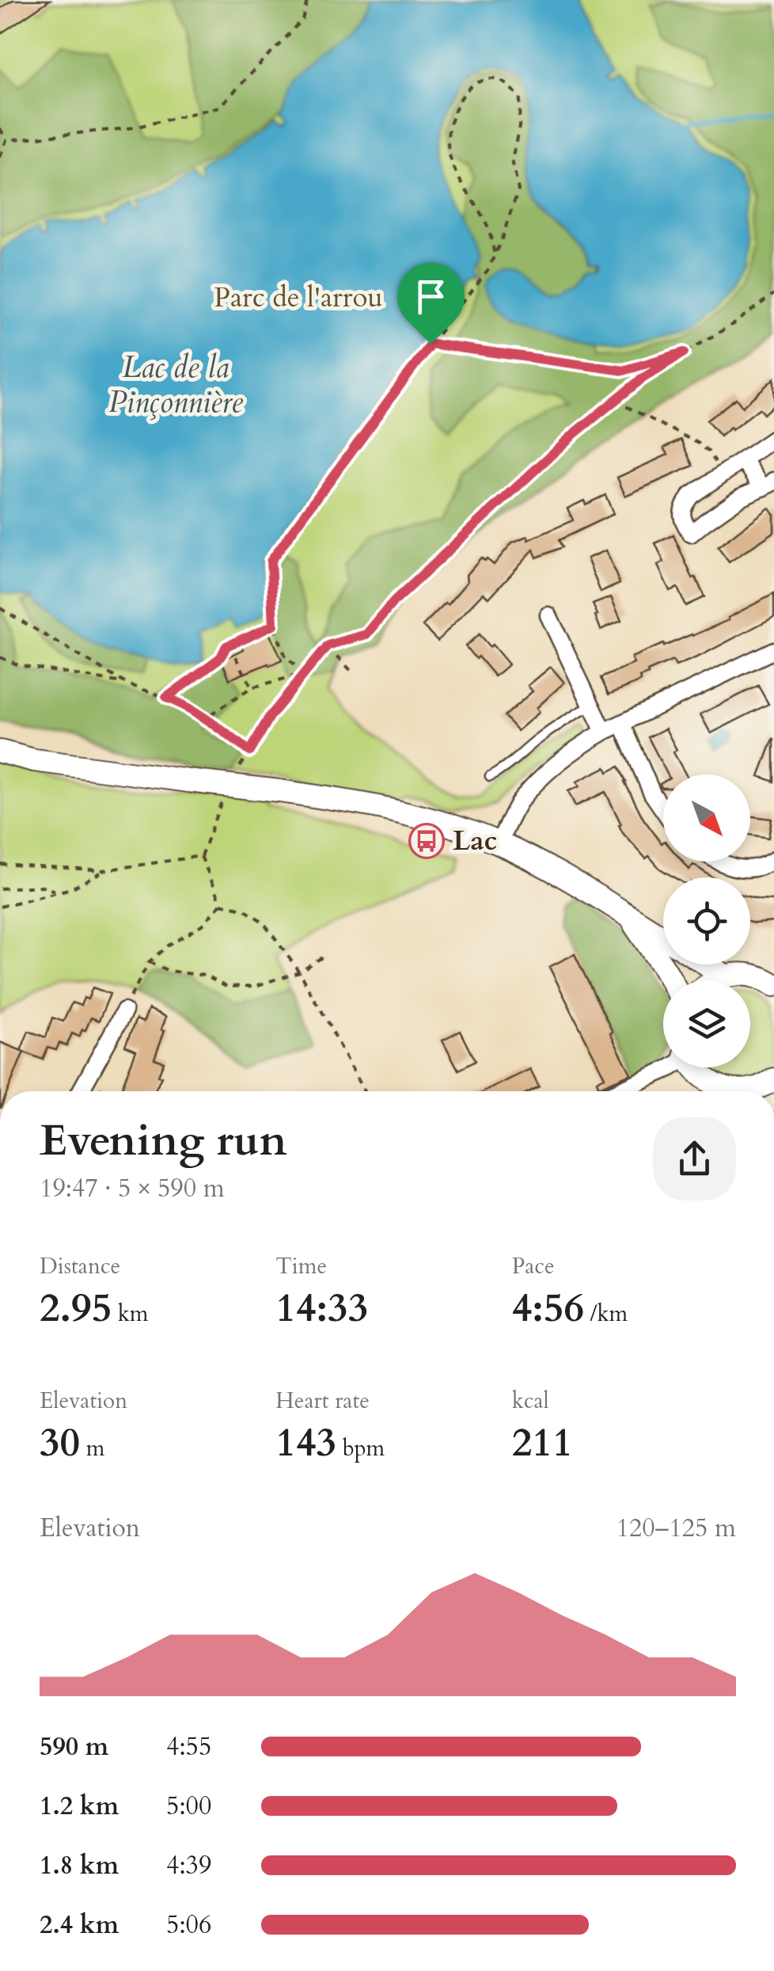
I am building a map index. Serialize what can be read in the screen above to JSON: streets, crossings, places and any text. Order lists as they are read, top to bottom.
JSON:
{
  "water": ["Lac de la Pinçonnière"],
  "parks": ["Parc de l'arrou"],
  "places": {
    "bus stop": ["Lac"]
  },
  "north": "bottom right",
  "page": {
    "heading": ["Evening run", "19:47 · 5 × 590 m"],
    "stats": [
      ["Distance", "2.95 km"],
      ["Time", "14:33"],
      ["Pace", "4:56 /km"],
      ["Elevation", "30 m"],
      ["Heart rate", "143 bpm"],
      ["kcal", "211"]
    ],
    "chart": ["Elevation", "120–125 m"],
    "list": [
      {
        "name": "590 m",
        "note": "4:55"
      },
      {
        "name": "1.2 km",
        "note": "5:00"
      },
      {
        "name": "1.8 km",
        "note": "4:39"
      },
      {
        "name": "2.4 km",
        "note": "5:06"
      }
    ]
  }
}
